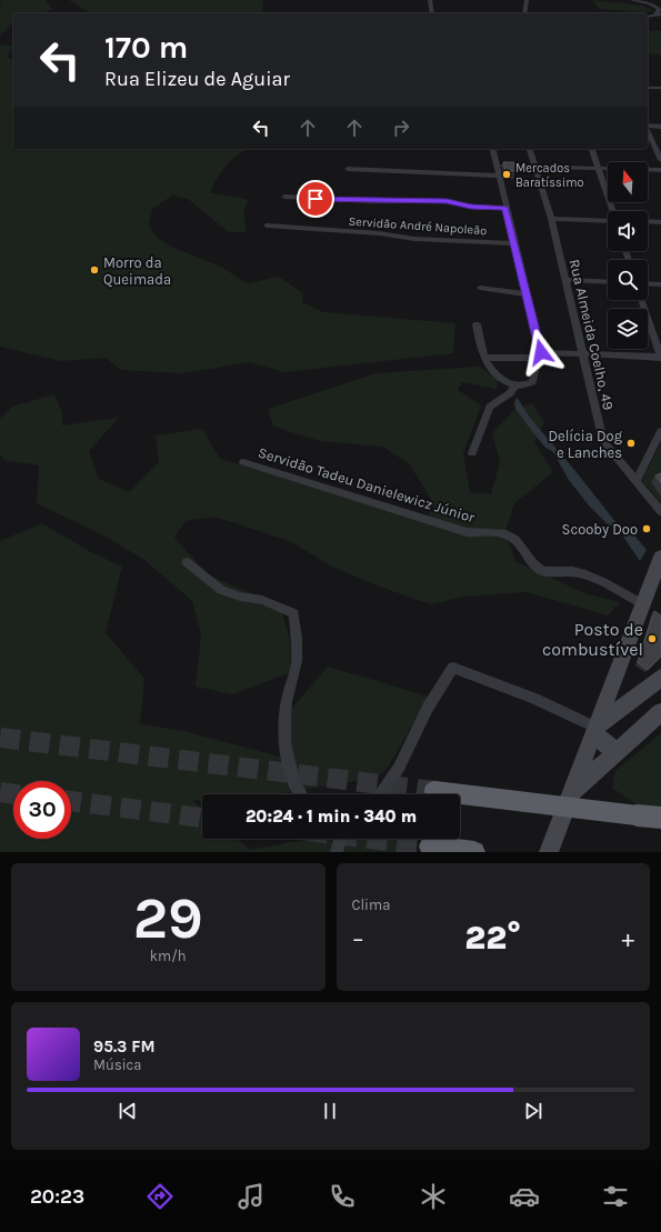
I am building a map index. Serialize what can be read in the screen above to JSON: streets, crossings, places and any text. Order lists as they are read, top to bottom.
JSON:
{
  "streets": {
    "street": ["Servidão André Napoleão", "Rua Almeida Coelho, 49", "Servidão Tadeu Danielewicz Júnior"]
  },
  "places": [
    "Mercados Baratíssimo",
    "Morro da Queimada",
    "Delícia Dog e Lanches",
    "Scooby Doo",
    "Posto de combustível"
  ],
  "north": "top",
  "page": {
    "turn": ["170 m", "Rua Elizeu de Aguiar"],
    "limit": "30",
    "trip": "20:24 · 1 min · 340 m",
    "tile": [
      ["29", "km/h"],
      "Clima"
    ],
    "heat": ["−", "22°", "+"],
    "song": ["95.3 FM", "Música"],
    "tabs": "20:23"
  }
}
